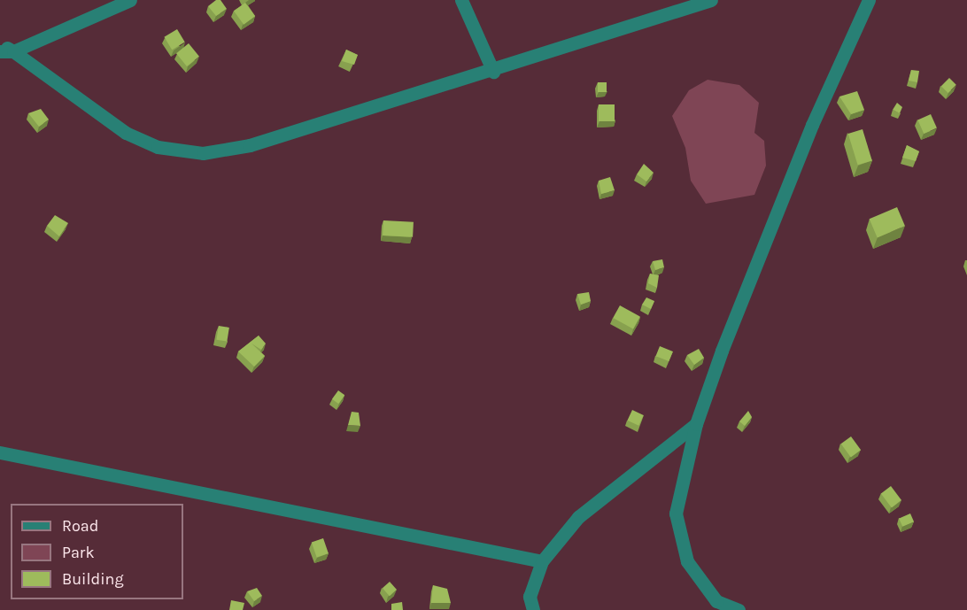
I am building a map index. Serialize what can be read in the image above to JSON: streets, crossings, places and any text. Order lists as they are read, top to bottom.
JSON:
{
  "legend": ["Road", "Park", "Building"]
}
